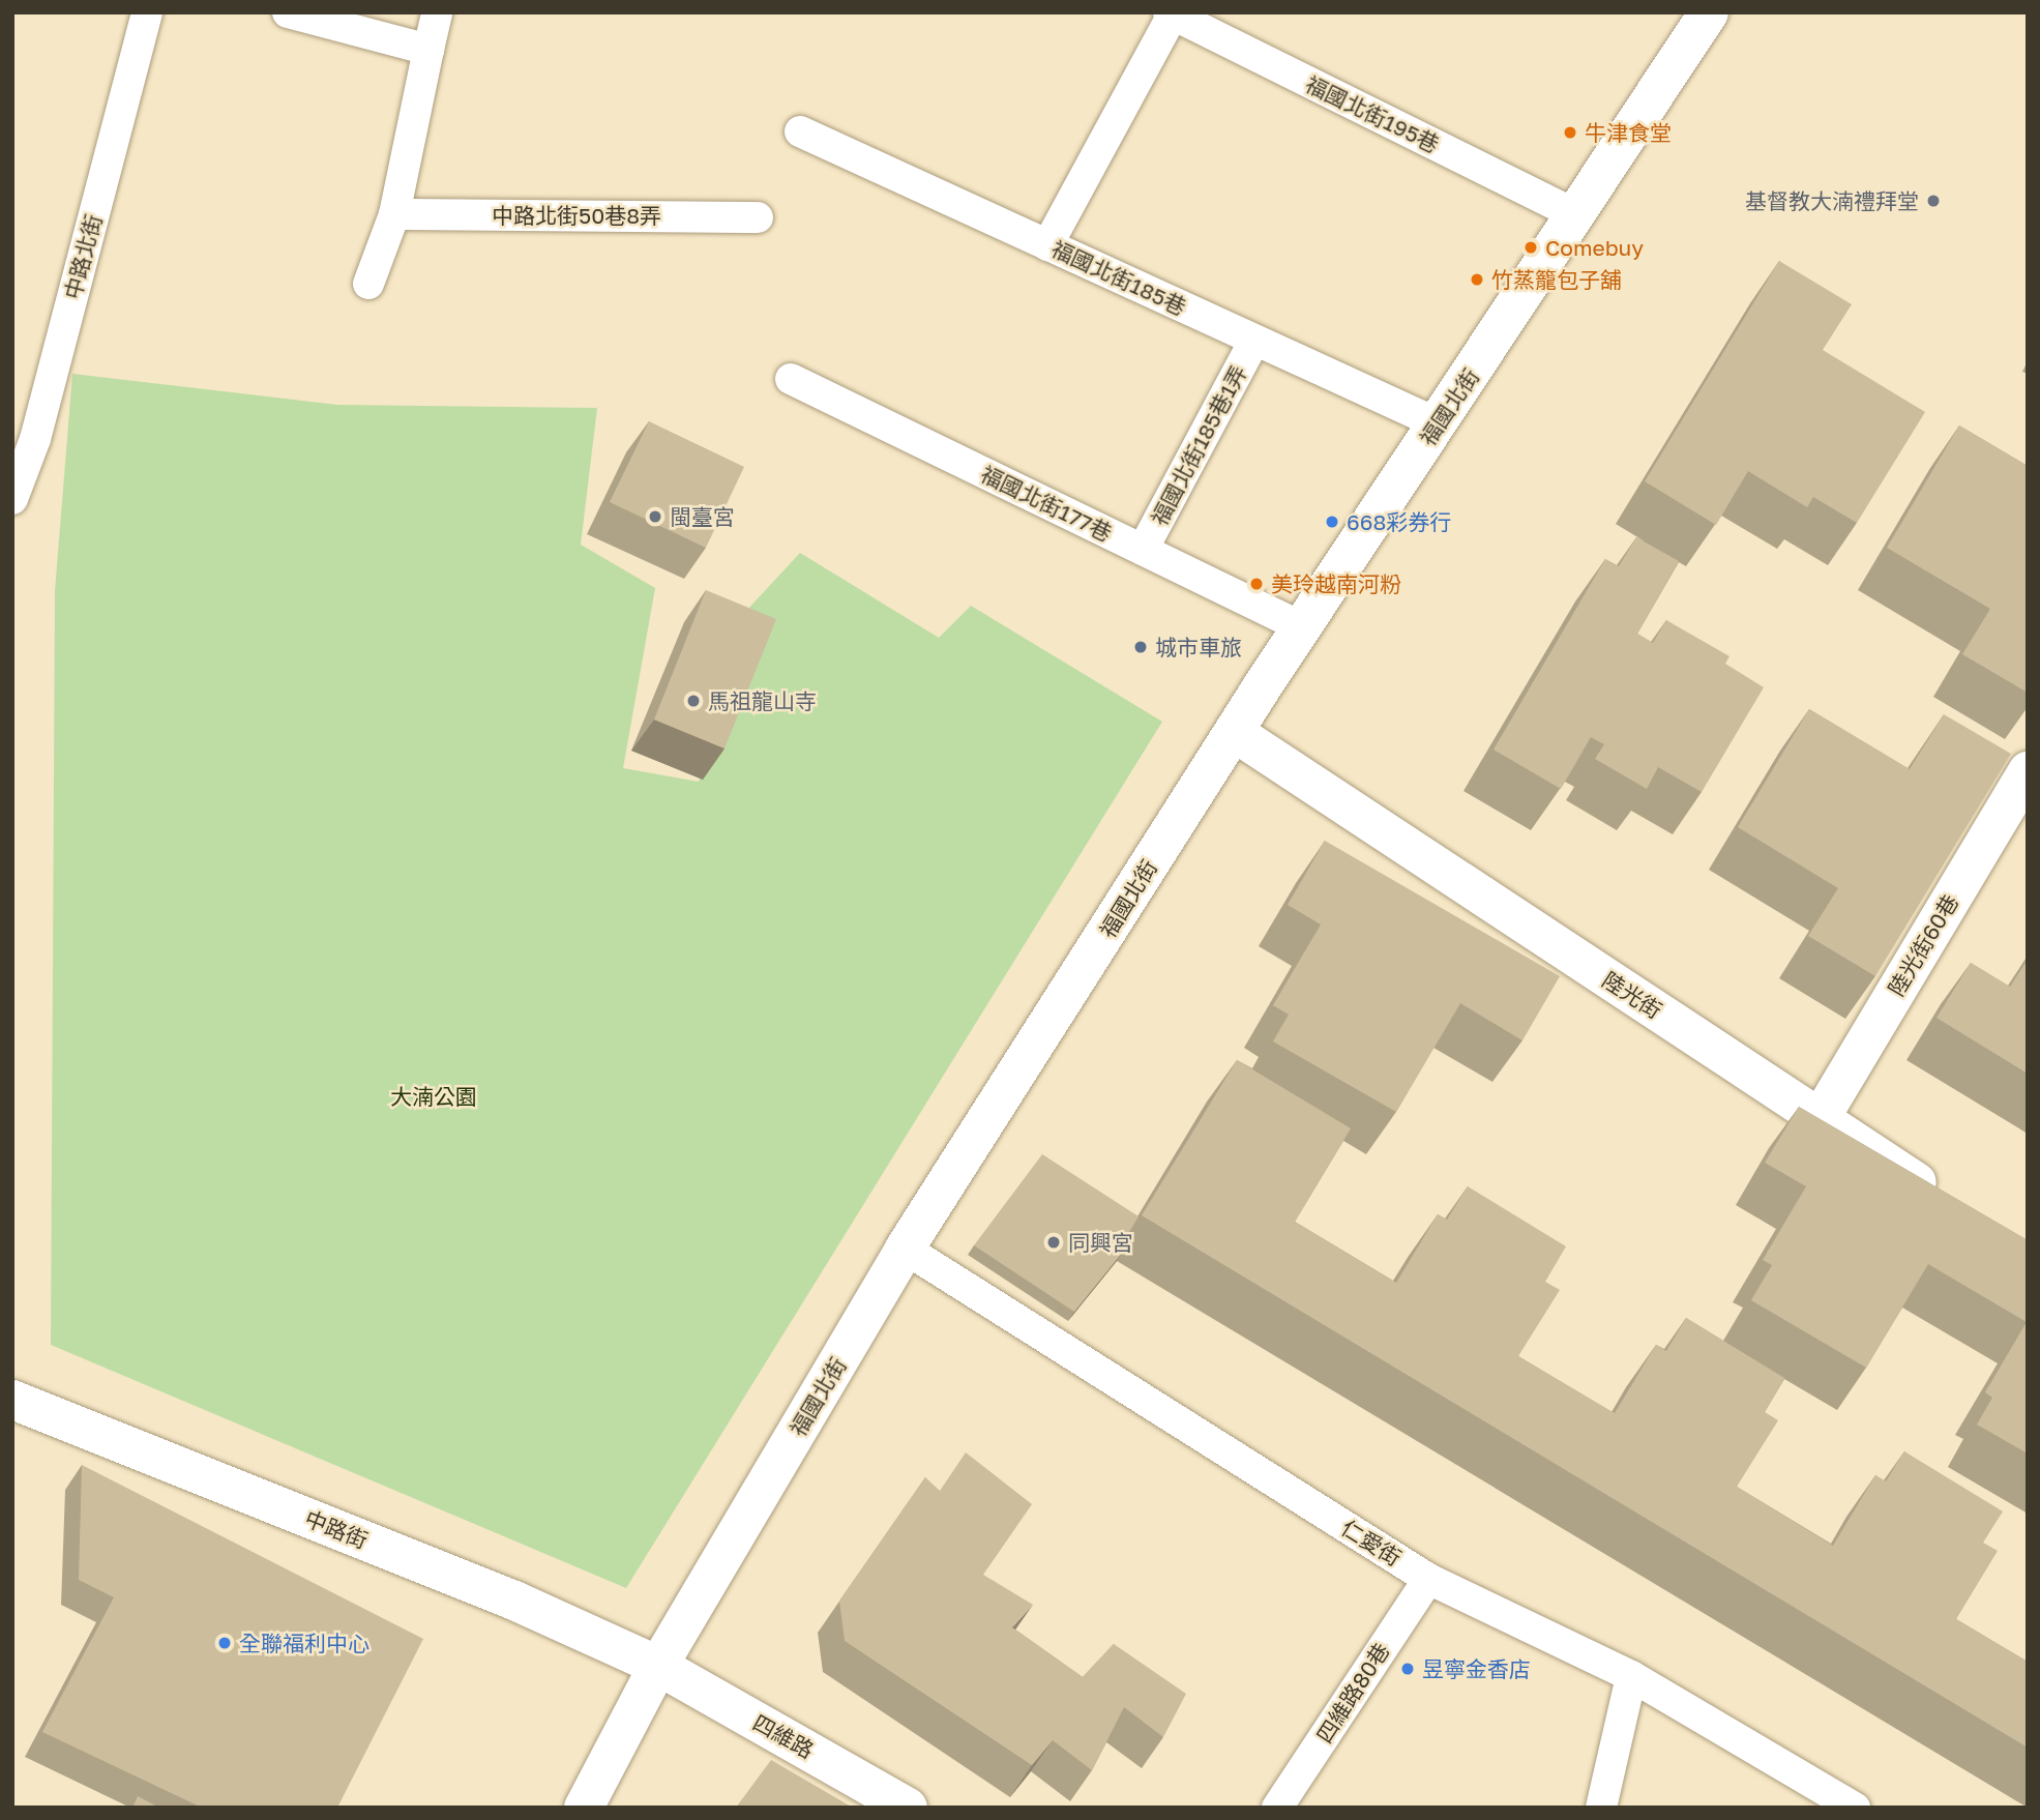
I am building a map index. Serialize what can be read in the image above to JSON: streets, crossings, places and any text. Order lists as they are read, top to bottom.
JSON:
{
  "streets": {
    "street": [
      "福國北街",
      "陸光街60巷",
      "陸光街",
      "中路街",
      "四維路"
    ],
    "lane": [
      "福國北街195巷",
      "中路北街50巷8弄",
      "中路北街",
      "福國北街185巷",
      "福國北街185巷1弄",
      "福國北街177巷",
      "仁愛街",
      "四維路80巷"
    ]
  },
  "crossings": [
    ["福國北街195巷", "福國北街"],
    ["福國北街185巷", "福國北街"],
    ["福國北街185巷", "福國北街185巷1弄"],
    ["福國北街", "福國北街177巷"],
    ["福國北街", "陸光街"],
    ["福國北街", "中路街"],
    ["福國北街", "仁愛街"],
    ["福國北街", "四維路"],
    ["福國北街185巷1弄", "福國北街177巷"],
    ["陸光街60巷", "陸光街"],
    ["中路街", "四維路"],
    ["仁愛街", "四維路80巷"]
  ],
  "parks": ["大湳公園"],
  "places": [
    "牛津食堂",
    "基督教大湳禮拜堂",
    "Comebuy",
    "竹蒸籠包子舖",
    "閩臺宮",
    "668彩券行",
    "美玲越南河粉",
    "城市車旅",
    "馬祖龍山寺",
    "同興宮",
    "全聯福利中心",
    "昱寧金香店"
  ]
}
